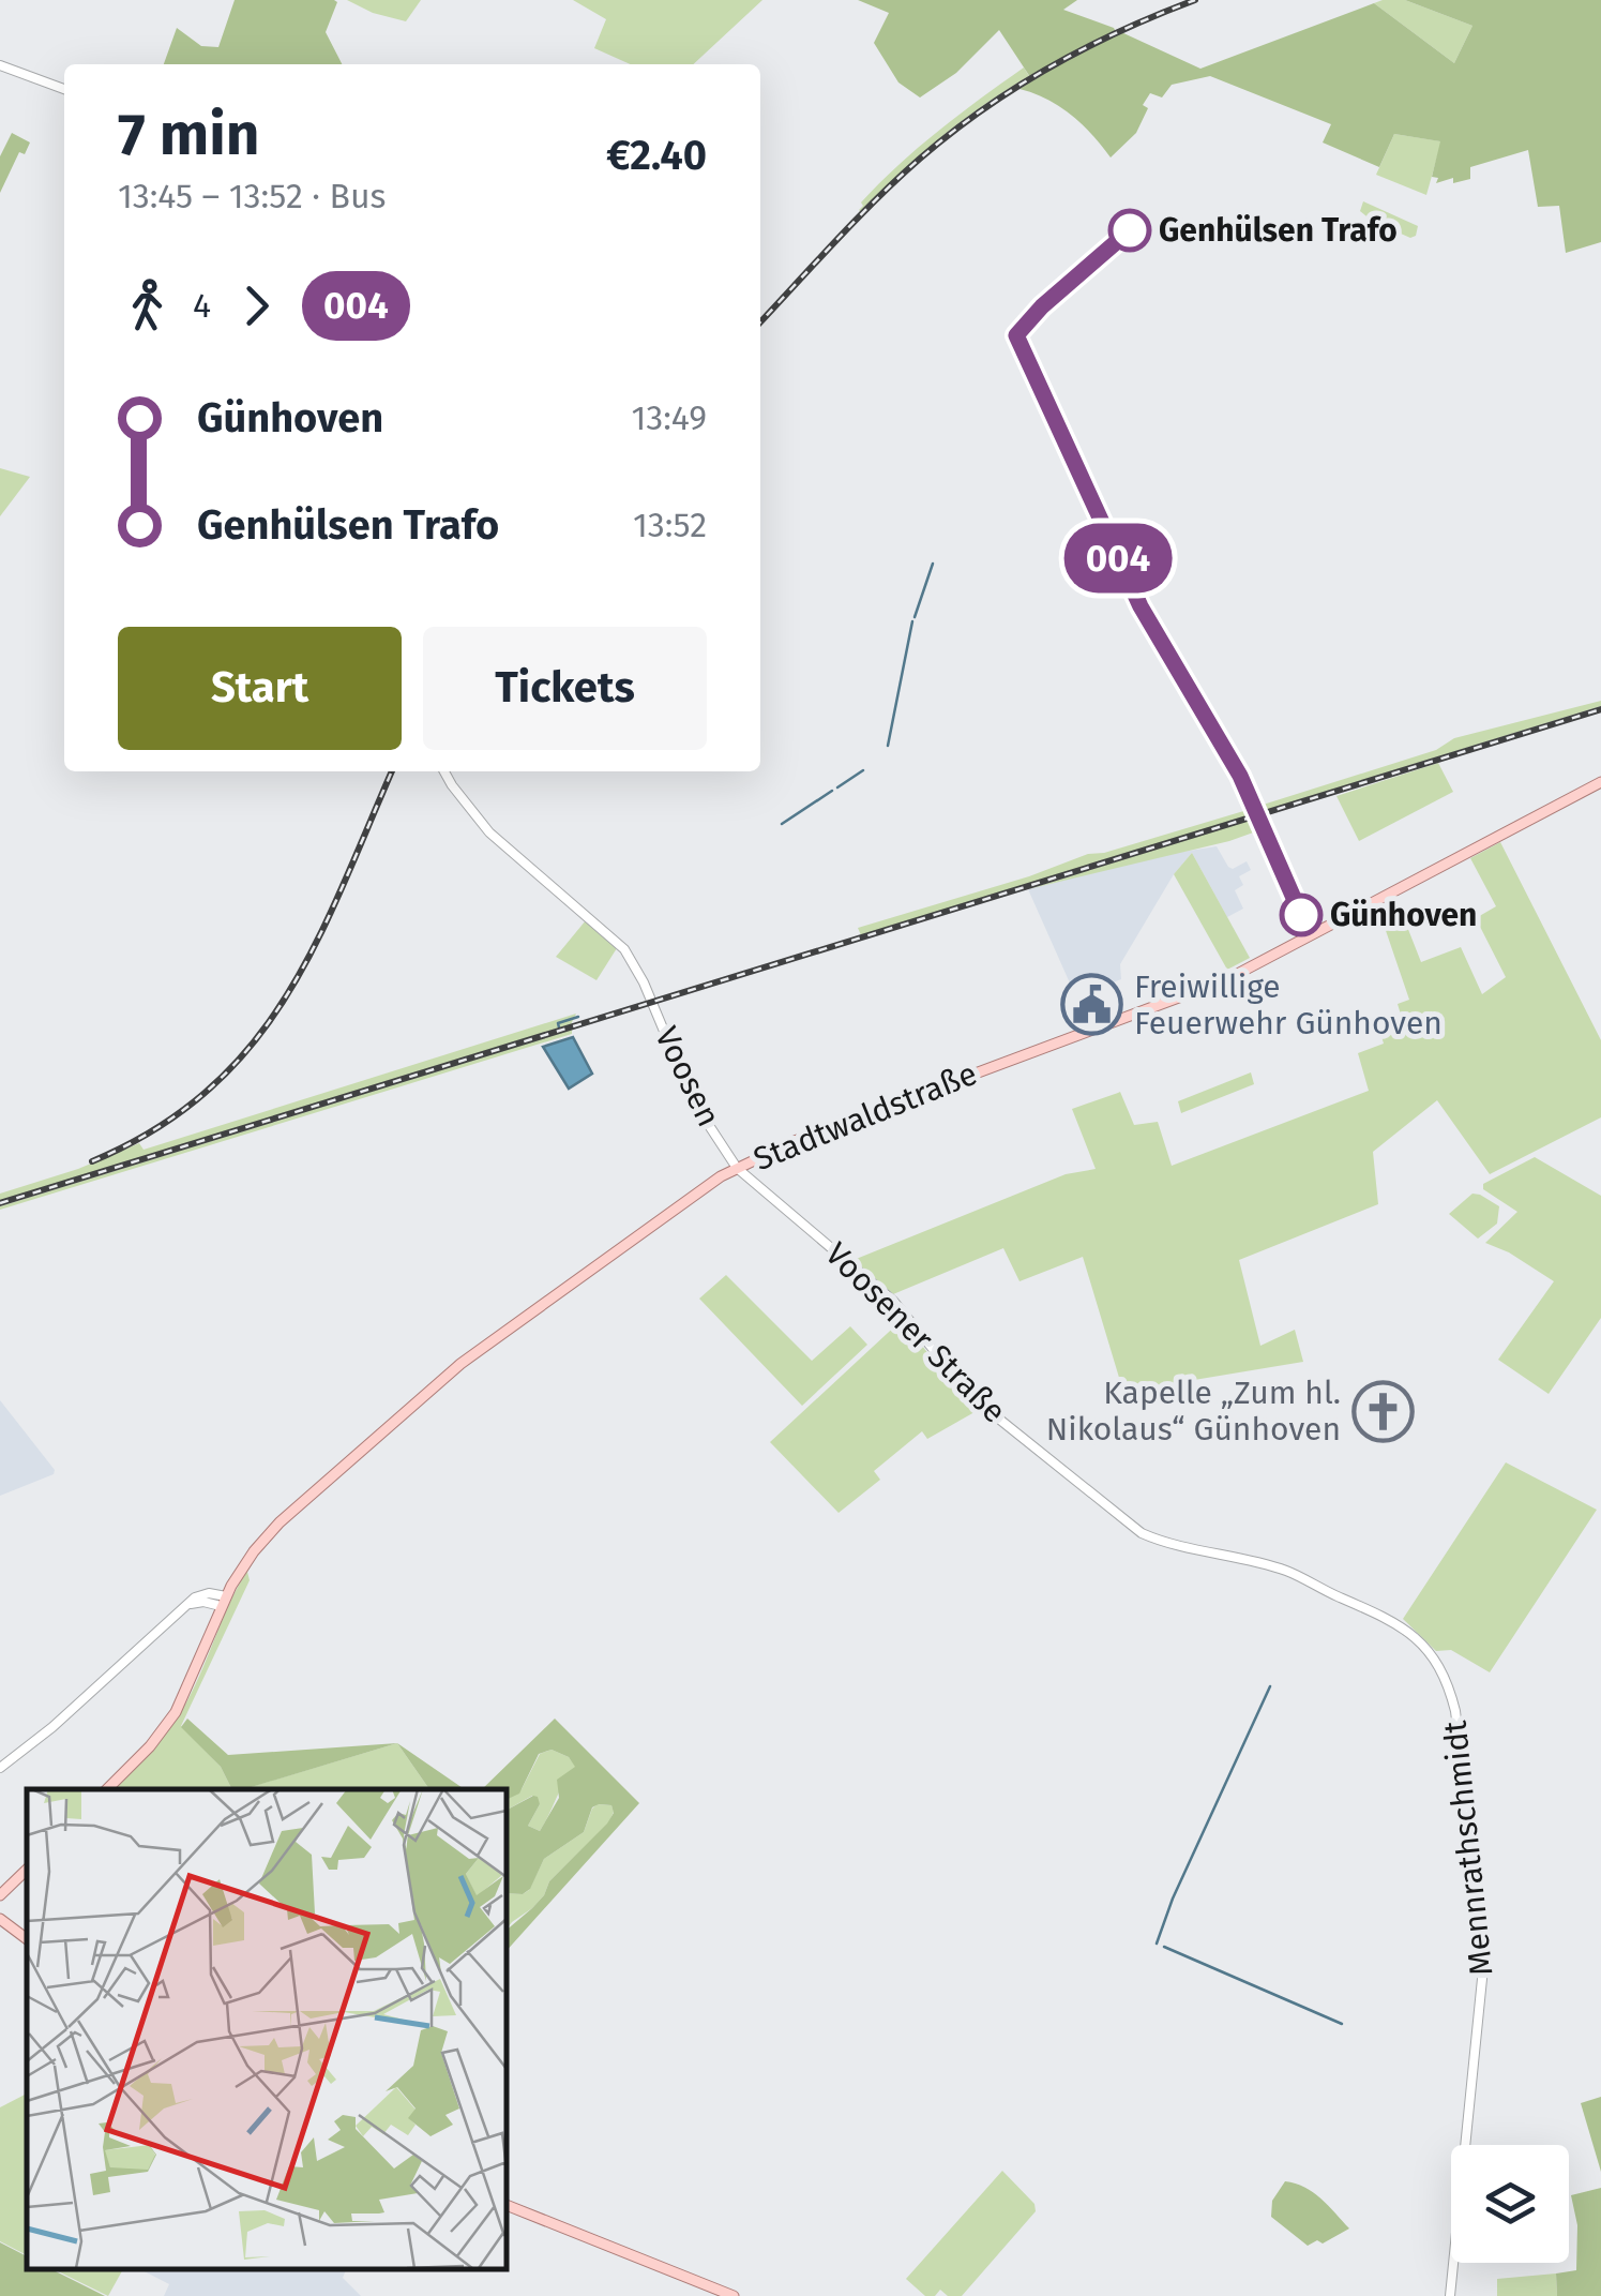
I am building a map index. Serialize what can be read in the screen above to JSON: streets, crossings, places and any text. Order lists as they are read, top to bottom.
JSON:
{
  "streets": {
    "main road": ["Stadtwaldstraße"],
    "street": ["Voosen", "Voosener Straße", "Mennrathschmidt"]
  },
  "crossings": [
    ["Voosen", "Stadtwaldstraße"],
    ["Voosen", "Voosener Straße"],
    ["Stadtwaldstraße", "Voosener Straße"],
    ["Voosener Straße", "Mennrathschmidt"]
  ],
  "places": {
    "other": ["Genhülsen Trafo", "Günhoven"],
    "public building": ["Freiwillige Feuerwehr Günhoven"],
    "church": ["Kapelle „Zum hl. Nikolaus“ Günhoven"]
  },
  "lines": ["bus line 004"],
  "page": {
    "on_map": "004",
    "heading": ["7 min", "13:45 – 13:52 · Bus", "€2.40"],
    "legs": ["4", "004"],
    "list": [
      {
        "name": "Günhoven",
        "value": "13:49"
      },
      {
        "name": "Genhülsen Trafo",
        "value": "13:52"
      }
    ],
    "buttons": ["Start", "Tickets"]
  }
}
